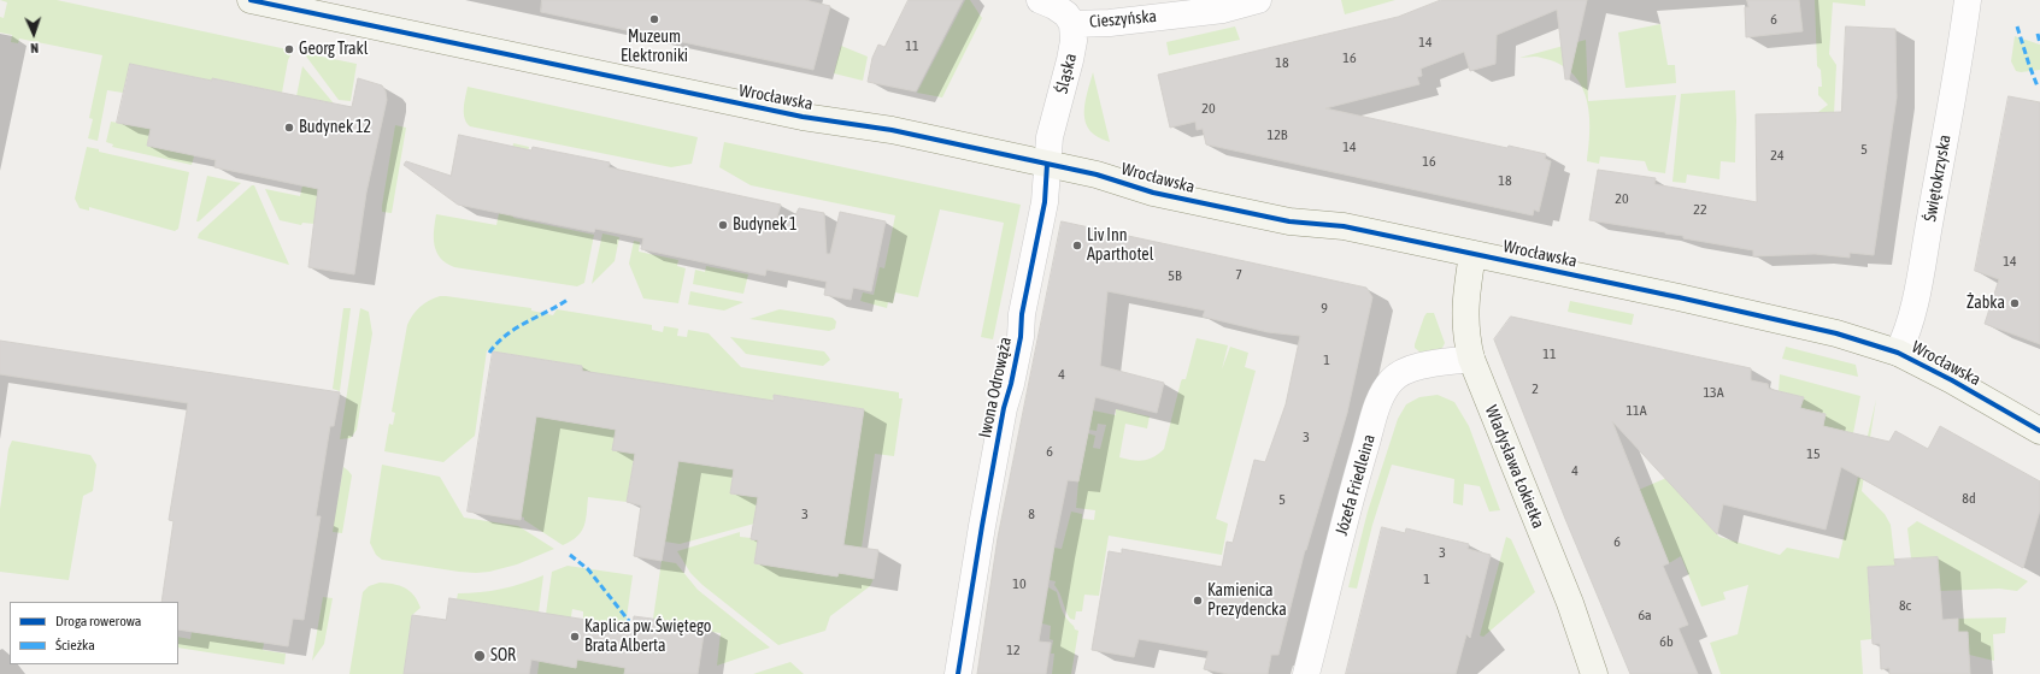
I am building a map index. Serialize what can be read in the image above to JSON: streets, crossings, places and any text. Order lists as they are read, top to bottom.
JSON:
{
  "streets": {
    "street": [
      "Cieszyńska",
      "Śląska",
      "Wrocławska",
      "Świętokrzyska",
      "Iwona Odrowąża",
      "Władysława Łokietka",
      "Józefa Friedleina"
    ]
  },
  "crossings": [
    ["Cieszyńska", "Śląska"],
    ["Śląska", "Wrocławska"],
    ["Śląska", "Iwona Odrowąża"],
    ["Wrocławska", "Świętokrzyska"],
    ["Wrocławska", "Iwona Odrowąża"],
    ["Wrocławska", "Władysława Łokietka"],
    ["Władysława Łokietka", "Józefa Friedleina"]
  ],
  "places": [
    "Muzeum Elektroniki",
    "Georg Trakl",
    "Budynek 12",
    "Budynek 1",
    "Liv Inn Aparthotel",
    "Żabka",
    "Kamienica Prezydencka",
    "Kaplica pw. Świętego Brata Alberta",
    "SOR"
  ],
  "house_numbers": [
    "6",
    "14",
    "11",
    "16",
    "18",
    "20",
    "12B",
    "14",
    "5",
    "24",
    "16",
    "18",
    "20",
    "22",
    "14",
    "7",
    "5B",
    "9",
    "11",
    "1",
    "4",
    "2",
    "13A",
    "11A",
    "3",
    "6",
    "15",
    "4",
    "8d",
    "5",
    "3",
    "8",
    "6",
    "3",
    "1",
    "10",
    "8c",
    "6a",
    "6b",
    "12"
  ],
  "legend": ["Droga rowerowa", "Ścieżka"],
  "north": "bottom"
}
